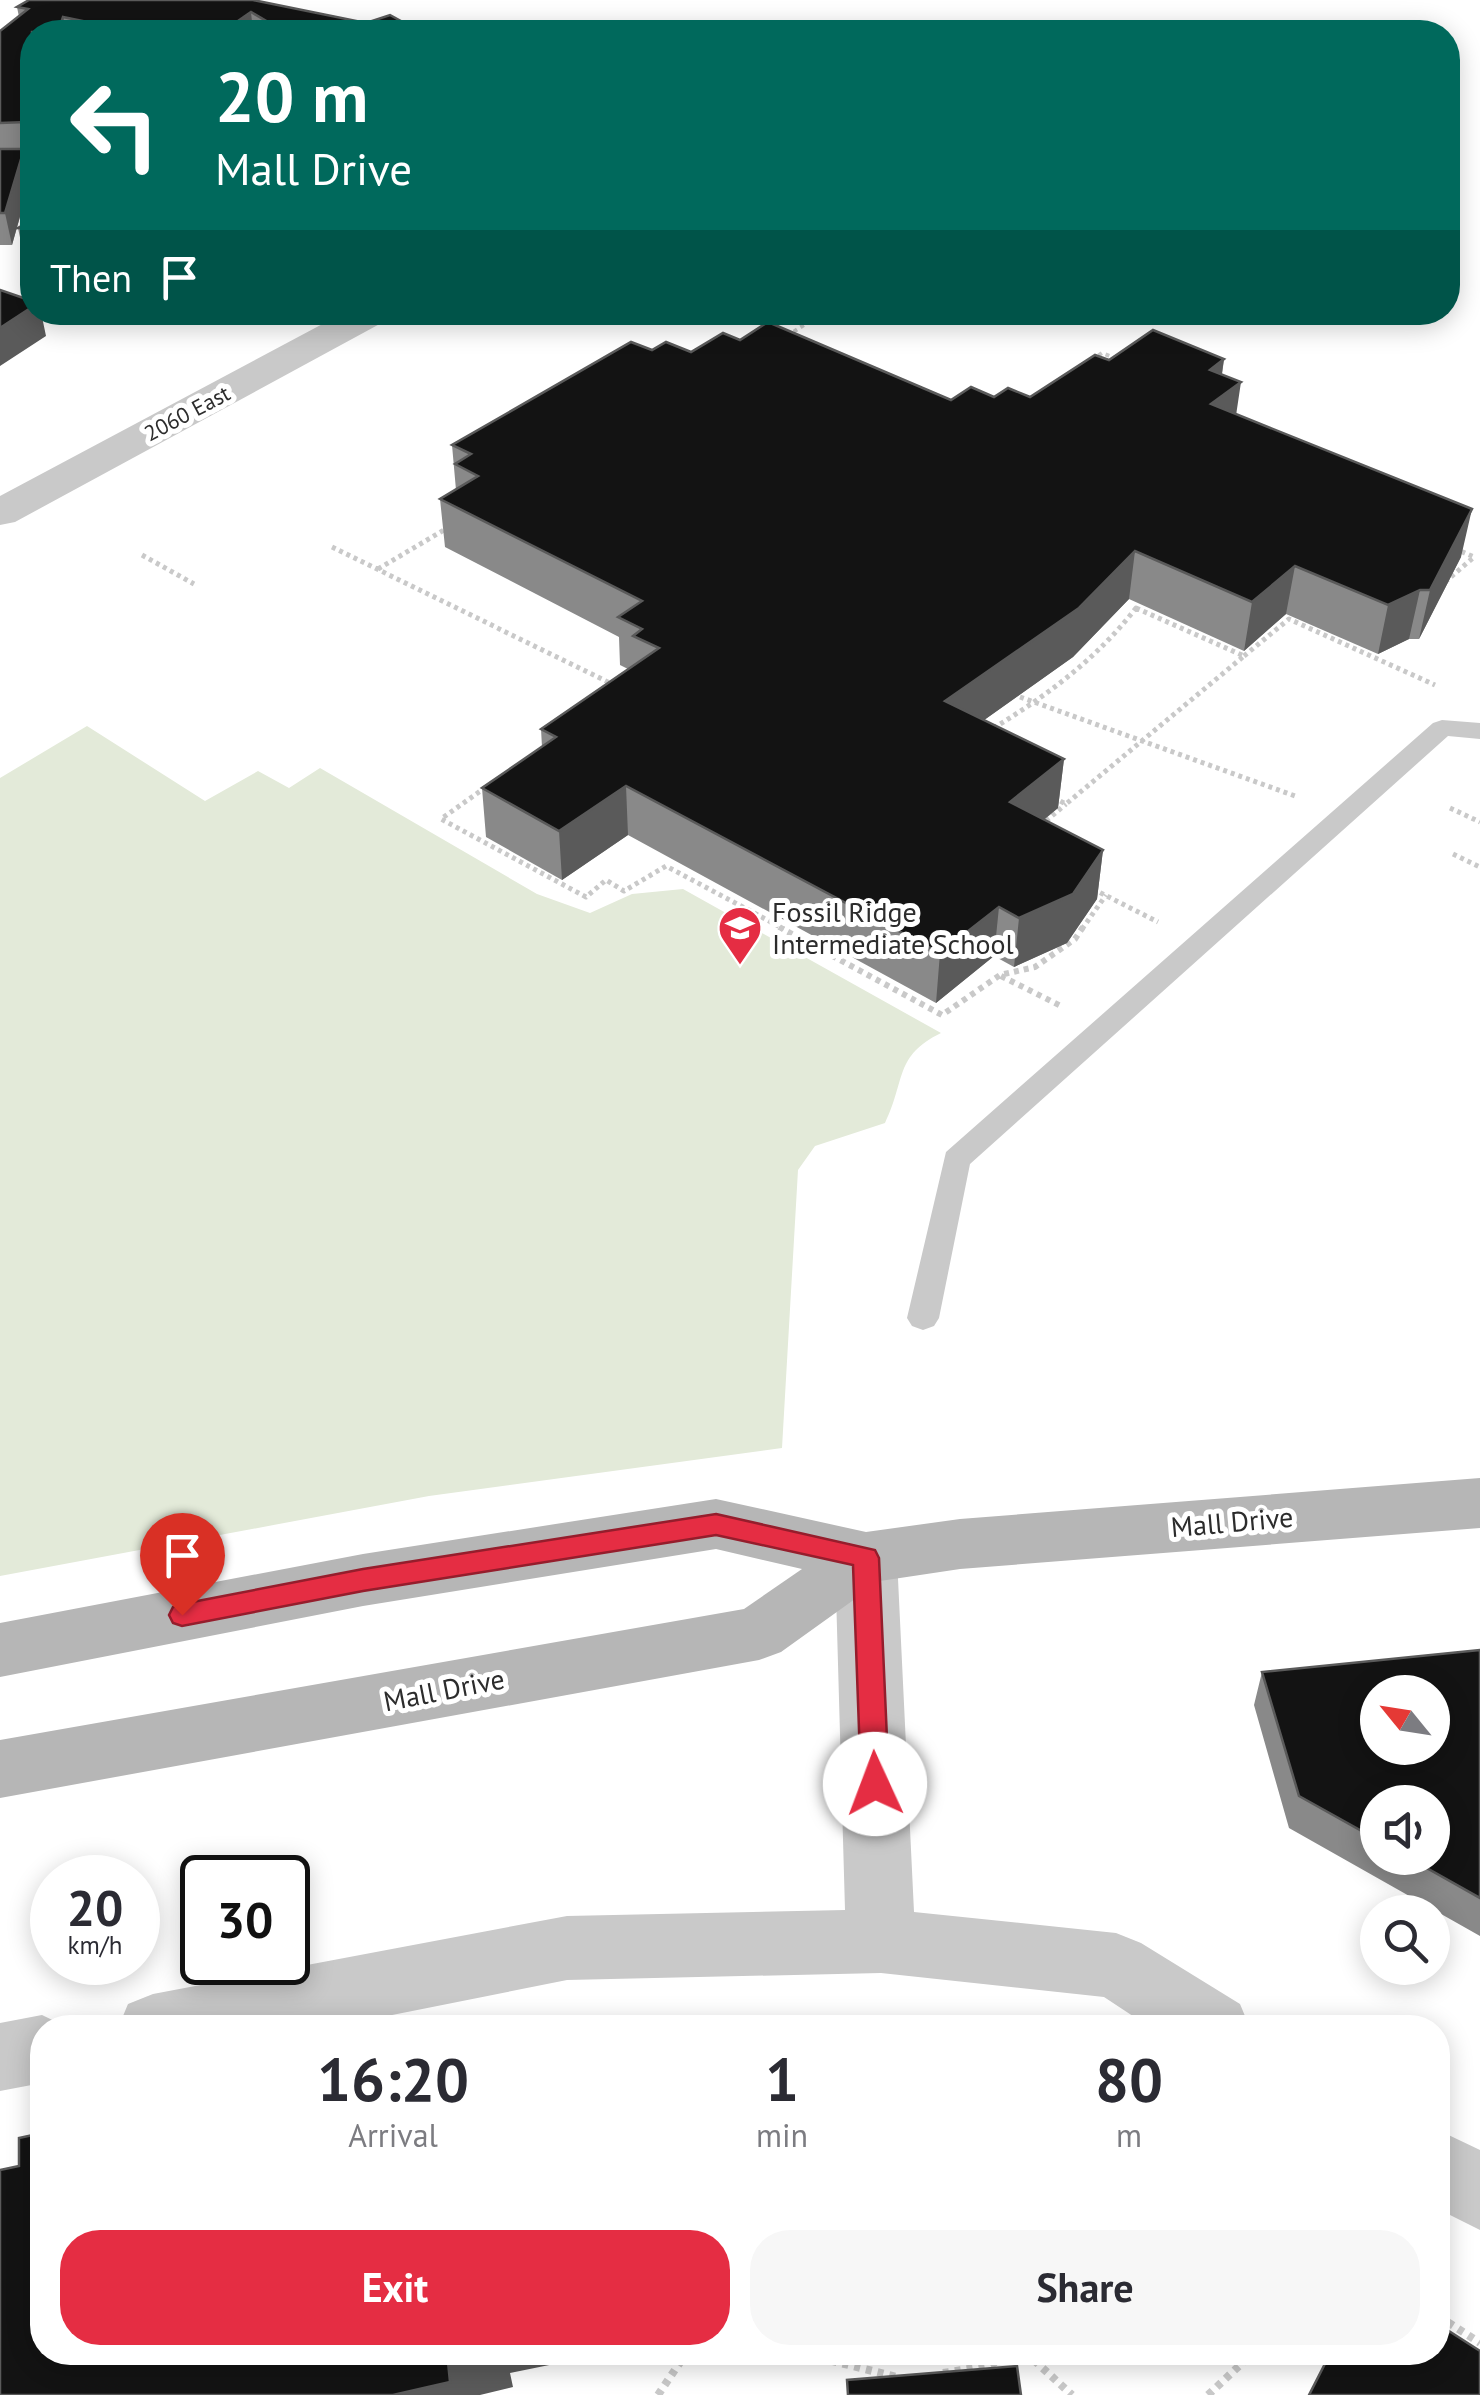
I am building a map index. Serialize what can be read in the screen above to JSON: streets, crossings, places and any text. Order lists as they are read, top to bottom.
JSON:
{
  "streets": {
    "main road": ["Mall Drive"],
    "street": ["2060 East"]
  },
  "places": {
    "school or university": ["Fossil Ridge Intermediate School"]
  },
  "north": "top left",
  "page": {
    "turn": ["20 m", "Mall Drive"],
    "then": "Then",
    "speed": "20 km/h",
    "limit": "30",
    "eta": [
      "16:20",
      "Arrival",
      "1",
      "min",
      "80",
      "m"
    ],
    "buttons": ["Exit", "Share"]
  }
}
